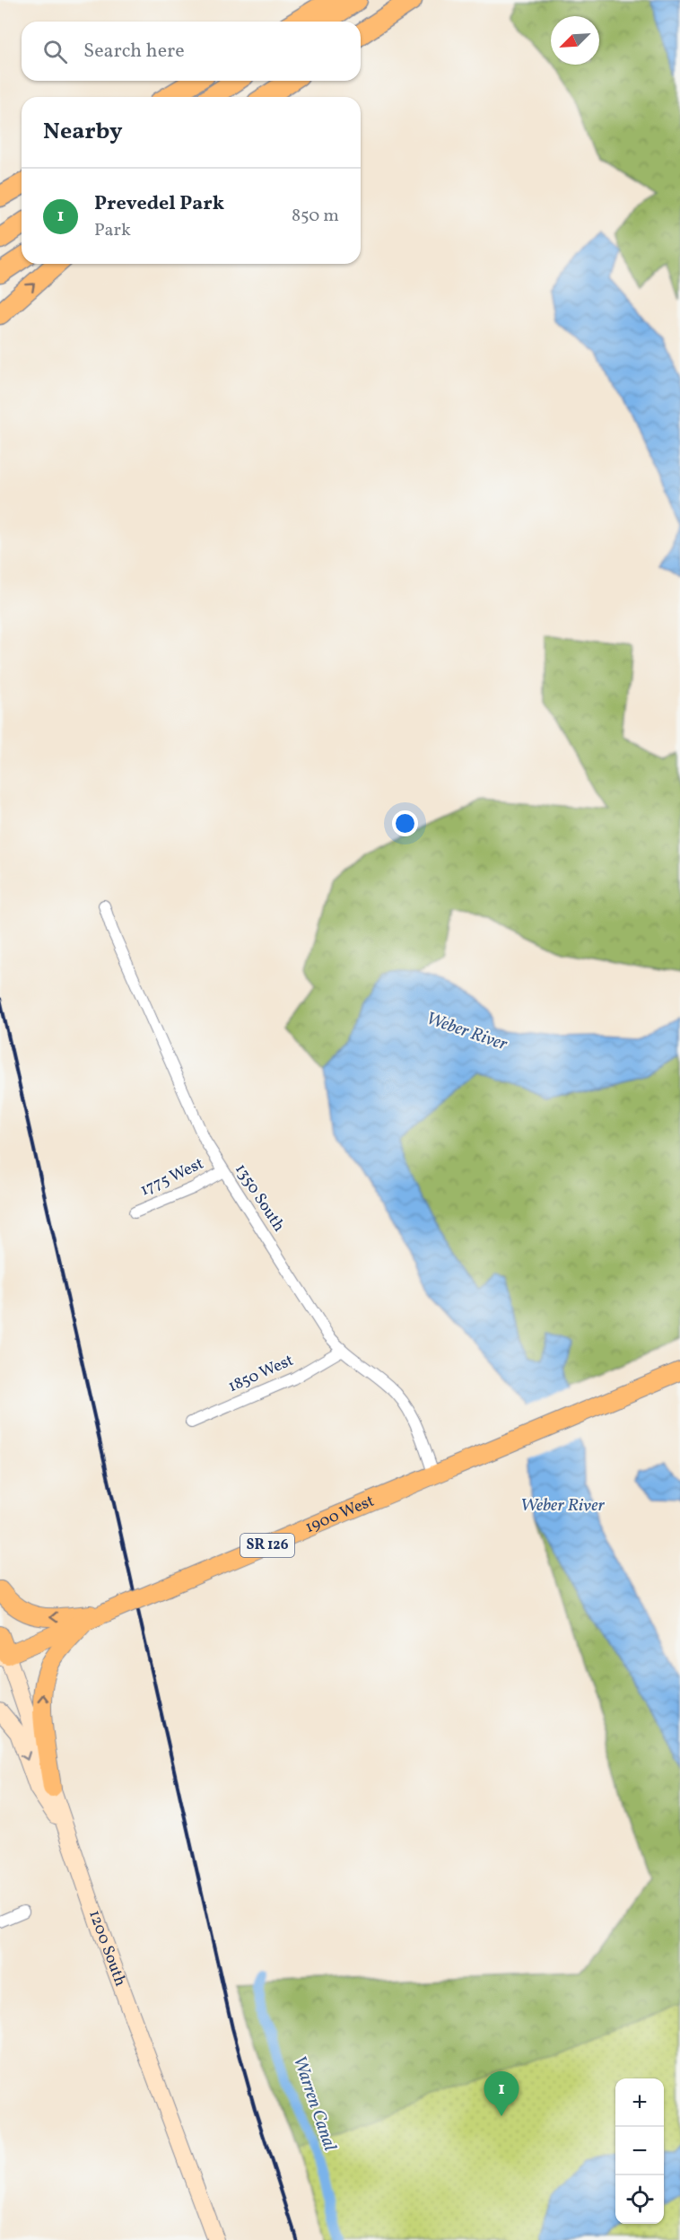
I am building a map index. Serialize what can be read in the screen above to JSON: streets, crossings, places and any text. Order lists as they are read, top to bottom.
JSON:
{
  "streets": {
    "main road": ["1900 West", "SR 126", "1200 South"],
    "street": ["1775 West", "1350 South", "1850 West"]
  },
  "crossings": [
    ["1775 West", "1350 South"],
    ["1350 South", "1850 West"],
    ["1350 South", "1900 West"],
    ["1900 West", "1200 South"]
  ],
  "water": ["Weber River", "Warren Canal"],
  "north": "bottom left",
  "page": {
    "search": "Search here",
    "heading": "Nearby",
    "list": [
      {
        "mark": "1",
        "name": "Prevedel Park",
        "note": "Park",
        "value": "850 m"
      }
    ],
    "pins": "1",
    "map_buttons": ["+", "−"]
  }
}
